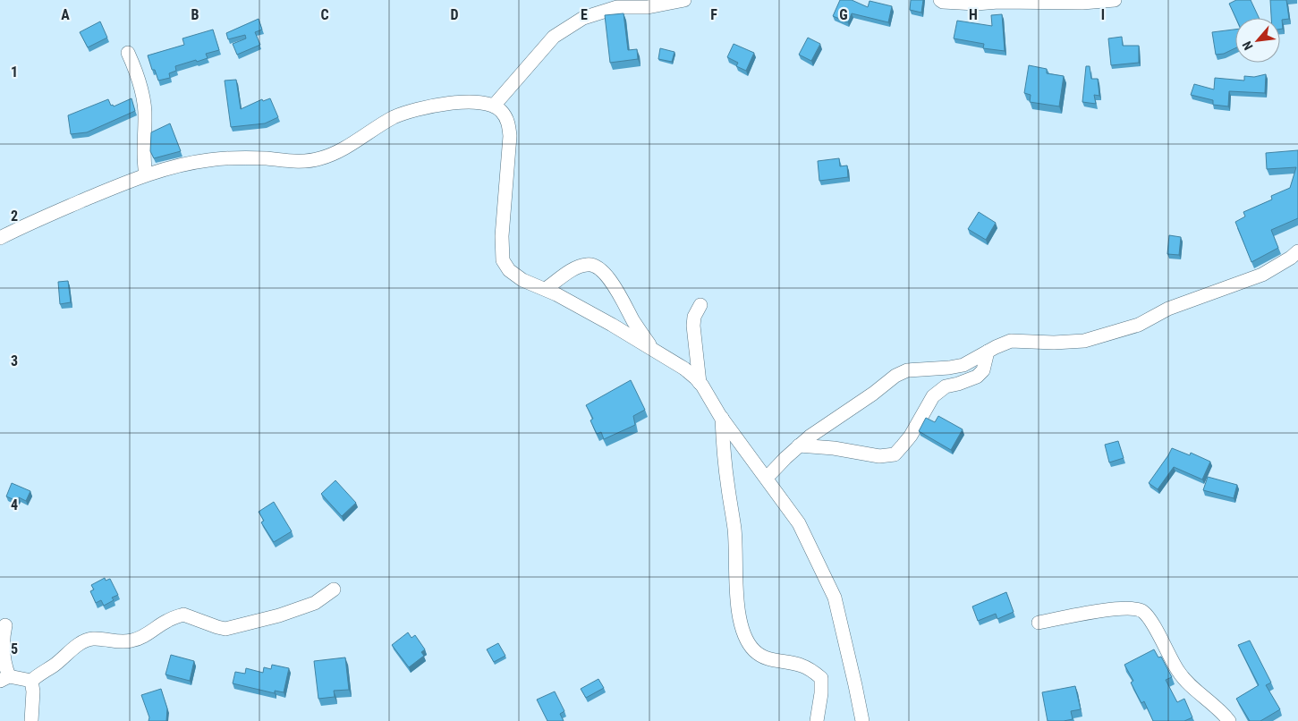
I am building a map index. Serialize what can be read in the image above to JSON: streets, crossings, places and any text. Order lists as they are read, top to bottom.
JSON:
{
  "north": "bottom left",
  "grid": {
    "columns": [
      "A",
      "B",
      "C",
      "D",
      "E",
      "F",
      "G",
      "H",
      "I"
    ],
    "rows": [
      "1",
      "2",
      "3",
      "4",
      "5"
    ]
  }
}
